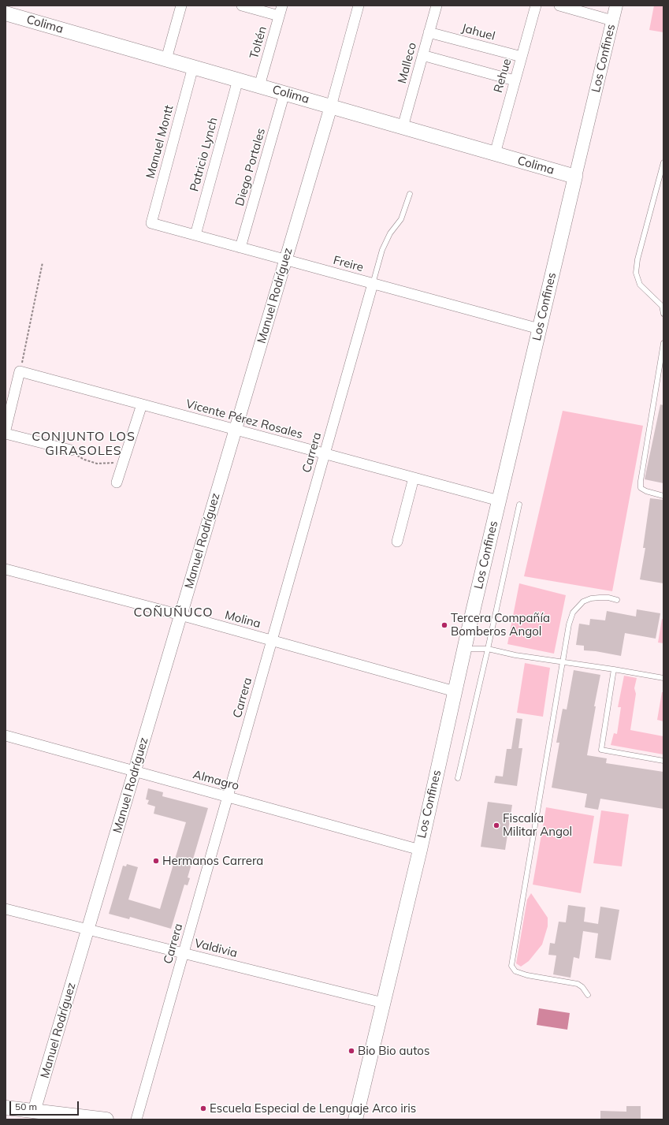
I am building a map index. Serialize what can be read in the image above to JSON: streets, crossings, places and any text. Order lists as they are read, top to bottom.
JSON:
{
  "streets": {
    "main road": ["Colima", "Los Confines"],
    "street": [
      "Jahuel",
      "Toltén",
      "Malleco",
      "Rehue",
      "Manuel Montt",
      "Patricio Lynch",
      "Diego Portales",
      "Freire",
      "Manuel Rodríguez",
      "Vicente Pérez Rosales",
      "Carrera",
      "Molina",
      "Almagro",
      "Valdivia"
    ]
  },
  "crossings": [
    ["Colima", "Toltén"],
    ["Colima", "Los Confines"],
    ["Colima", "Malleco"],
    ["Colima", "Rehue"],
    ["Colima", "Manuel Montt"],
    ["Colima", "Patricio Lynch"],
    ["Colima", "Diego Portales"],
    ["Colima", "Manuel Rodríguez"],
    ["Jahuel", "Malleco"],
    ["Jahuel", "Rehue"],
    ["Los Confines", "Freire"],
    ["Los Confines", "Vicente Pérez Rosales"],
    ["Los Confines", "Molina"],
    ["Los Confines", "Almagro"],
    ["Los Confines", "Valdivia"],
    ["Manuel Montt", "Freire"],
    ["Patricio Lynch", "Freire"],
    ["Diego Portales", "Freire"],
    ["Freire", "Manuel Rodríguez"],
    ["Freire", "Carrera"],
    ["Manuel Rodríguez", "Vicente Pérez Rosales"],
    ["Manuel Rodríguez", "Molina"],
    ["Manuel Rodríguez", "Almagro"],
    ["Manuel Rodríguez", "Valdivia"],
    ["Vicente Pérez Rosales", "Carrera"],
    ["Carrera", "Molina"],
    ["Carrera", "Almagro"],
    ["Carrera", "Valdivia"]
  ],
  "districts": ["CONJUNTO LOS GIRASOLES", "COÑUÑUCO"],
  "places": [
    "Tercera Compañía Bomberos Angol",
    "Fiscalía Militar Angol",
    "Hermanos Carrera",
    "Bio Bio autos",
    "Escuela Especial de Lenguaje Arco iris"
  ],
  "scale_bar": "50 m"
}
